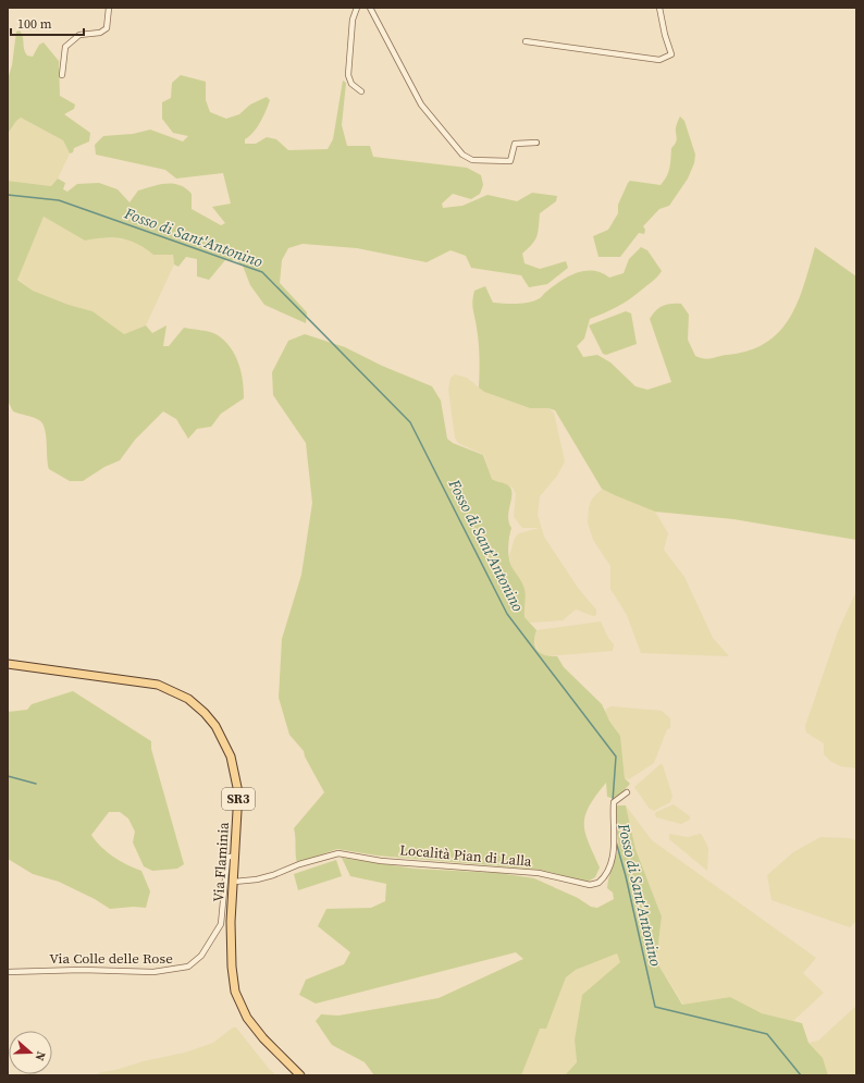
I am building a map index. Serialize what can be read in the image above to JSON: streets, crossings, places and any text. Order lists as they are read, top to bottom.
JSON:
{
  "streets": {
    "main road": ["SR3", "Via Flaminia"],
    "street": ["Località Pian di Lalla", "Via Colle delle Rose"]
  },
  "crossings": [
    ["Località Pian di Lalla", "Via Flaminia"],
    ["Via Flaminia", "Via Colle delle Rose"]
  ],
  "water": ["Fosso di Sant'Antonino"],
  "scale_bar": "100 m",
  "north": "right"
}
